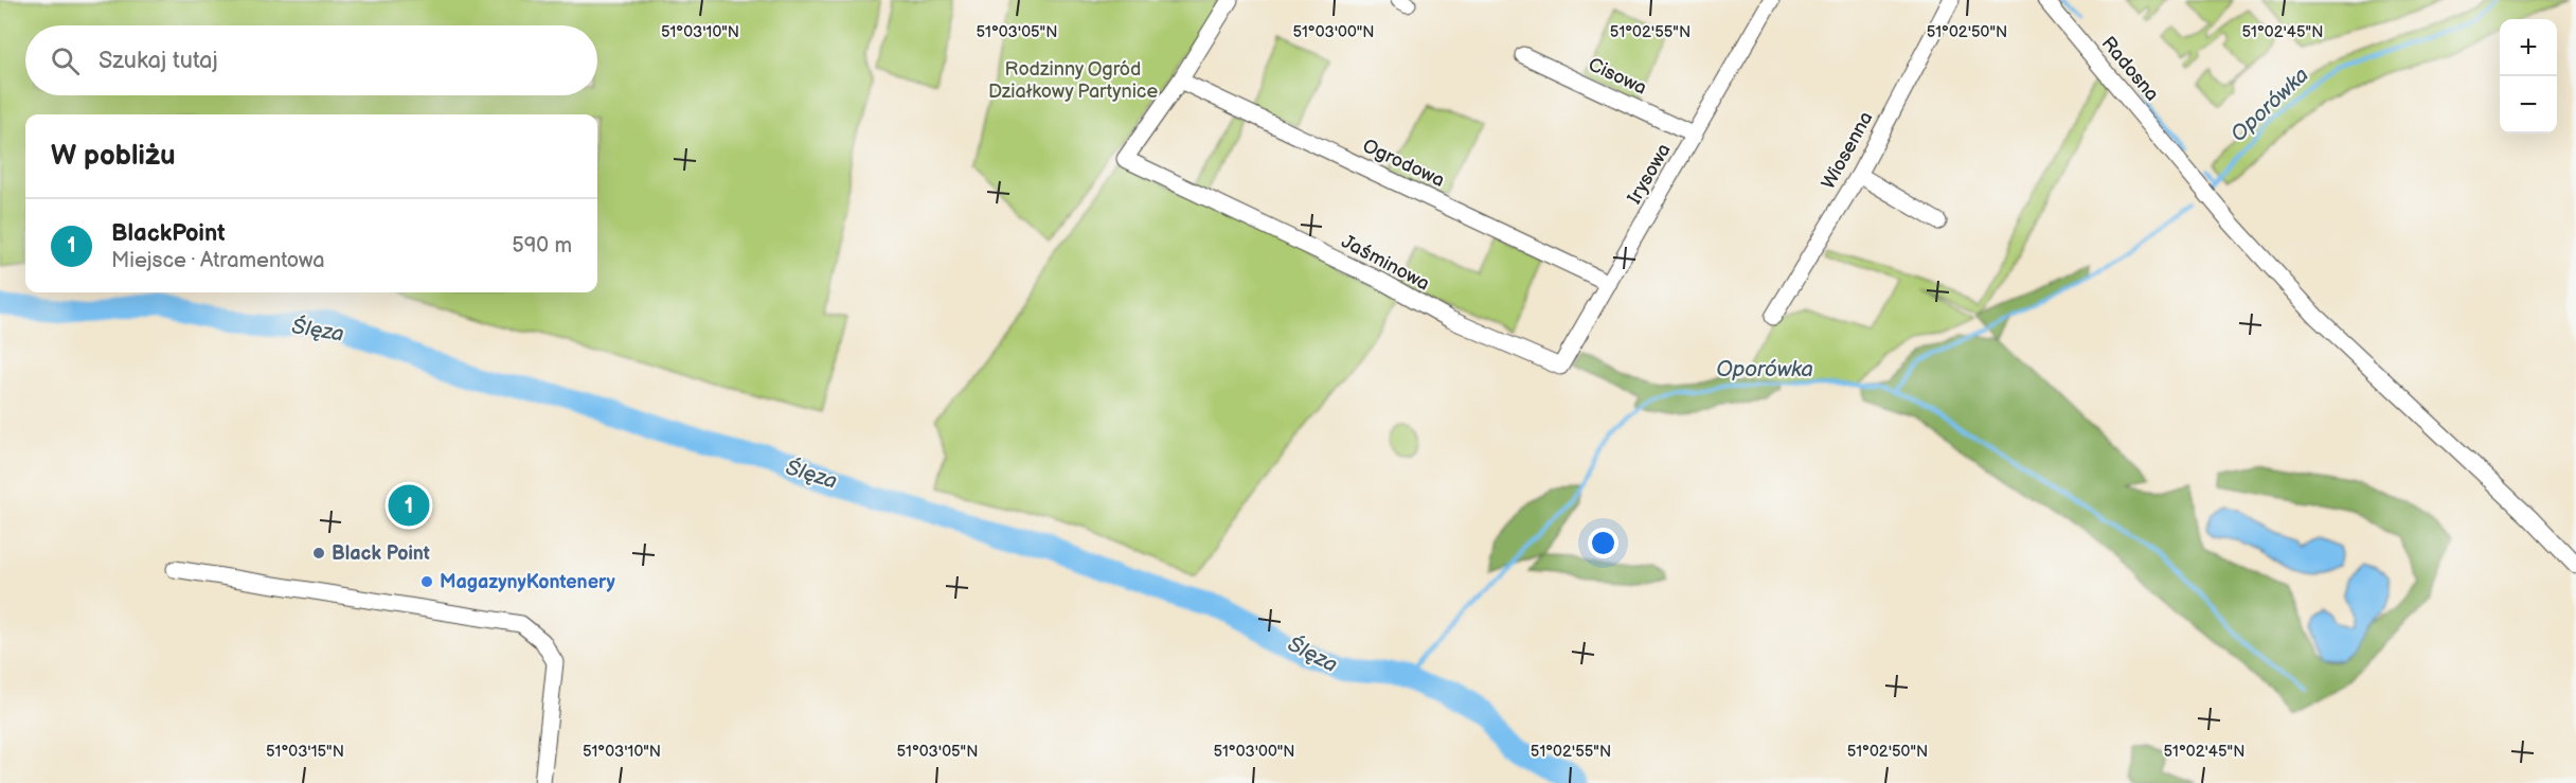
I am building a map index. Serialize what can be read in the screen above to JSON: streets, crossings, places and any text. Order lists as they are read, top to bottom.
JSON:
{
  "streets": {
    "street": [
      "Radosna",
      "Cisowa",
      "Wiosenna",
      "Ogrodowa",
      "Irysowa",
      "Jaśminowa"
    ]
  },
  "crossings": [
    ["Cisowa", "Irysowa"],
    ["Ogrodowa", "Irysowa"],
    ["Ogrodowa", "Jaśminowa"],
    ["Irysowa", "Jaśminowa"]
  ],
  "water": ["Oporówka", "Ślęza"],
  "parks": ["Rodzinny Ogród Działkowy Partynice"],
  "places": ["Black Point", "MagazynyKontenery"],
  "page": {
    "map_buttons": ["+", "−"],
    "search": "Szukaj tutaj",
    "heading": "W pobliżu",
    "list": [
      {
        "mark": "1",
        "name": "BlackPoint",
        "note": "Miejsce · Atramentowa",
        "value": "590 m"
      }
    ],
    "pins": "1"
  },
  "coordinates": [
    "51°03'10\"N",
    "51°03'05\"N",
    "51°03'00\"N",
    "51°02'55\"N",
    "51°02'50\"N",
    "51°02'45\"N",
    "51°03'15\"N"
  ]
}
